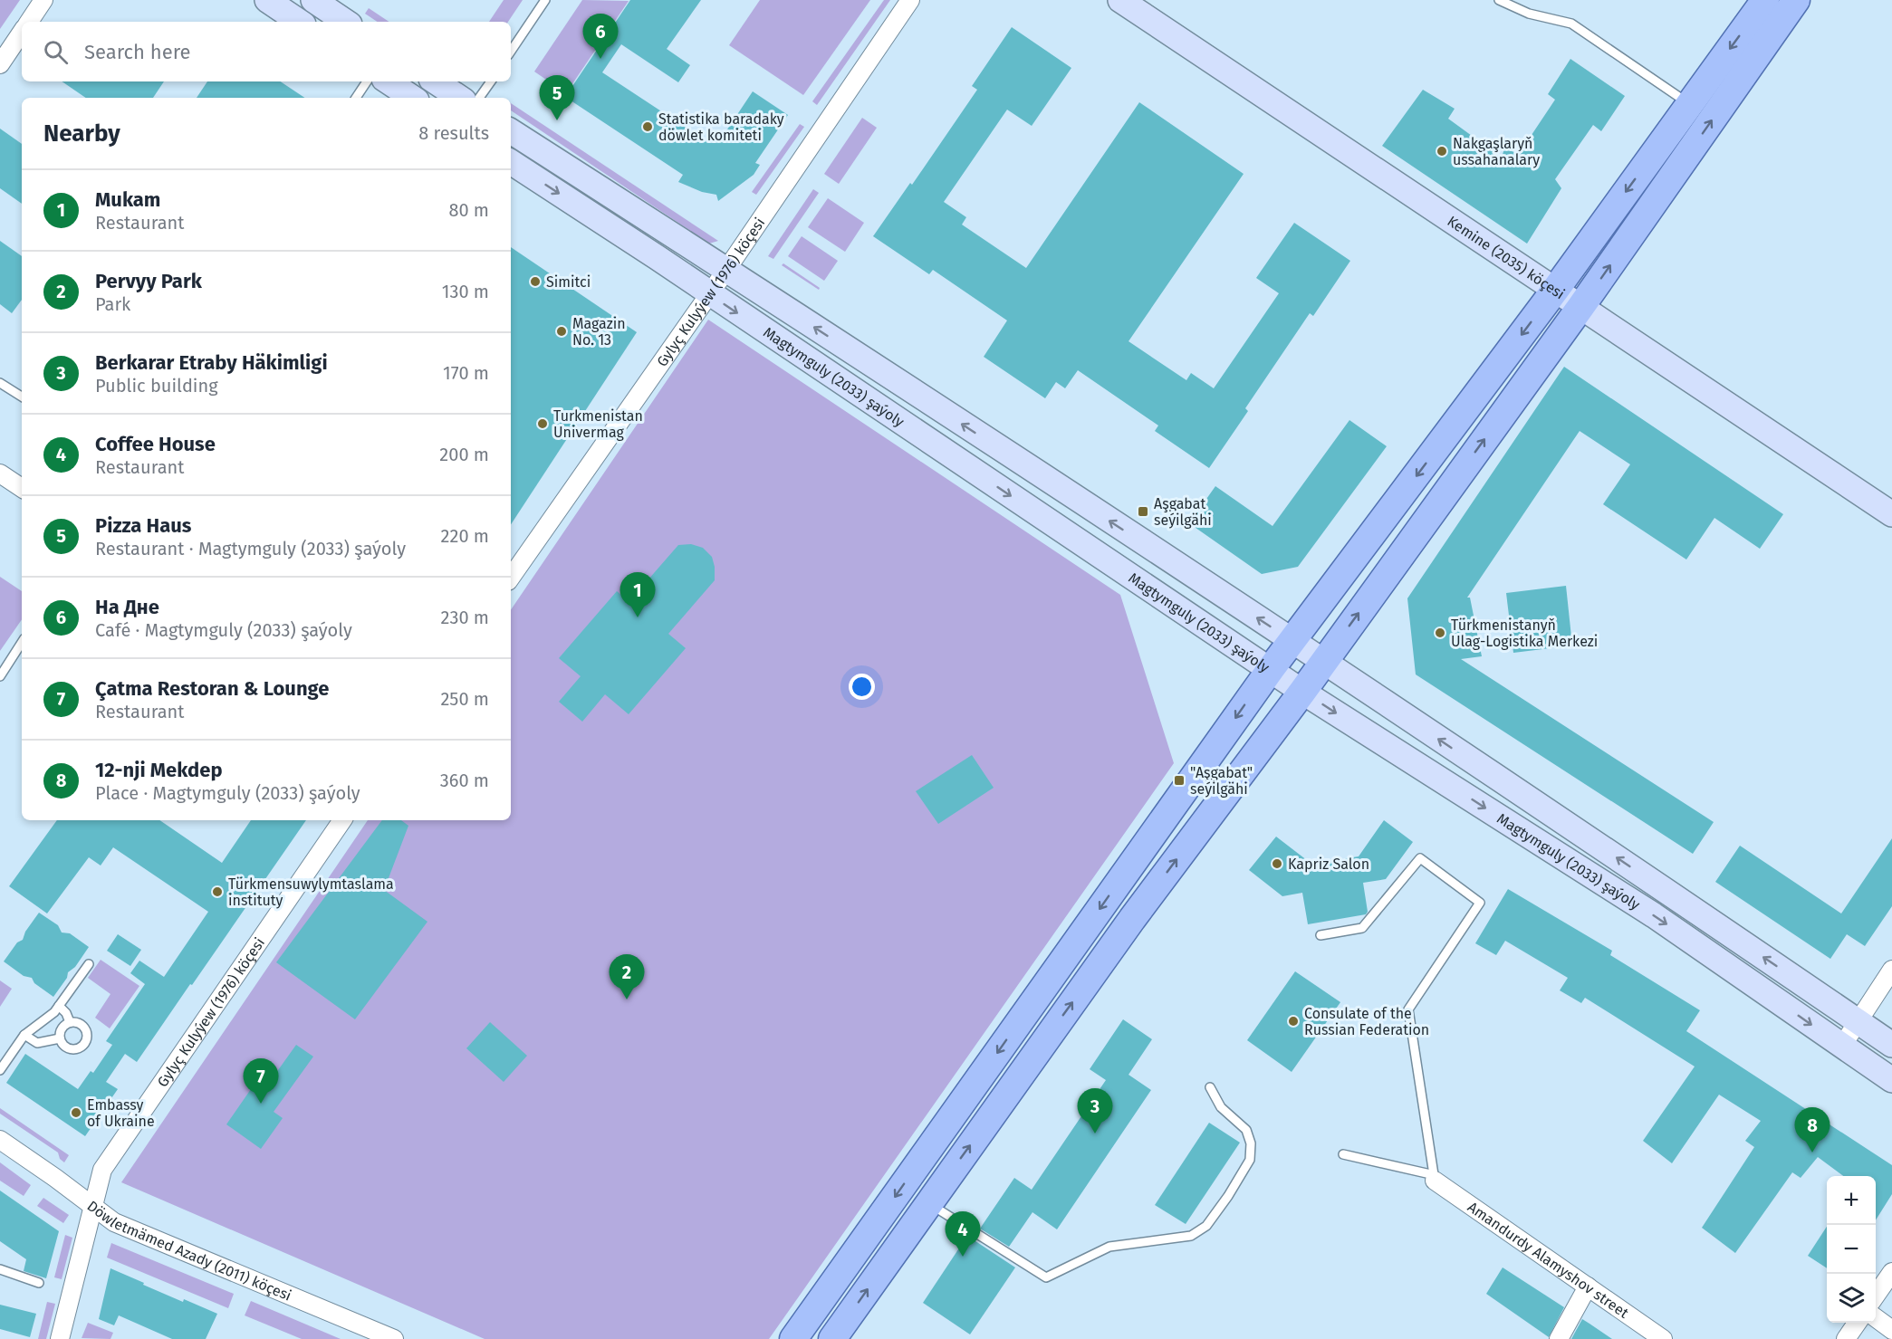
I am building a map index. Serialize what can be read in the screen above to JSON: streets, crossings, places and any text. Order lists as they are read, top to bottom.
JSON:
{
  "streets": {
    "main road": ["Kemine (2035) köçesi", "Magtymguly (2033) şaýoly"],
    "street": ["Gylyç Kulyýew (1976) köçesi", "Döwletmämed Azady (2011) köçesi", "Amandurdy Alamyshov street"]
  },
  "crossings": [
    ["Gylyç Kulyýew (1976) köçesi", "Magtymguly (2033) şaýoly"],
    ["Gylyç Kulyýew (1976) köçesi", "Döwletmämed Azady (2011) köçesi"]
  ],
  "places": {
    "other": [
      "Statistika baradaky döwlet komiteti",
      "Nakgaşlaryň ussahanalary",
      "Simitci",
      "Magazin No. 13",
      "Turkmenistan Univermag",
      "Türkmenistanyň Ulag-Logistika Merkezi",
      "Kapriz Salon",
      "Türkmensuwylymtaslama instituty",
      "Consulate of the Russian Federation",
      "Embassy of Ukraine"
    ],
    "transit": ["Aşgabat seýilgähi", "\"Aşgabat\" seýilgähi"]
  },
  "page": {
    "pins": [
      "6",
      "5",
      "1",
      "2",
      "7",
      "3",
      "8",
      "4"
    ],
    "search": "Search here",
    "heading": ["Nearby", "8 results"],
    "list": [
      {
        "mark": "1",
        "name": "Mukam",
        "note": "Restaurant",
        "value": "80 m"
      },
      {
        "mark": "2",
        "name": "Pervyy Park",
        "note": "Park",
        "value": "130 m"
      },
      {
        "mark": "3",
        "name": "Berkarar Etraby Häkimligi",
        "note": "Public building",
        "value": "170 m"
      },
      {
        "mark": "4",
        "name": "Coffee House",
        "note": "Restaurant",
        "value": "200 m"
      },
      {
        "mark": "5",
        "name": "Pizza Haus",
        "note": "Restaurant · Magtymguly (2033) şaýoly",
        "value": "220 m"
      },
      {
        "mark": "6",
        "name": "На Дне",
        "note": "Café · Magtymguly (2033) şaýoly",
        "value": "230 m"
      },
      {
        "mark": "7",
        "name": "Çatma Restoran & Lounge",
        "note": "Restaurant",
        "value": "250 m"
      },
      {
        "mark": "8",
        "name": "12-nji Mekdep",
        "note": "Place · Magtymguly (2033) şaýoly",
        "value": "360 m"
      }
    ],
    "map_buttons": ["+", "−"]
  }
}
